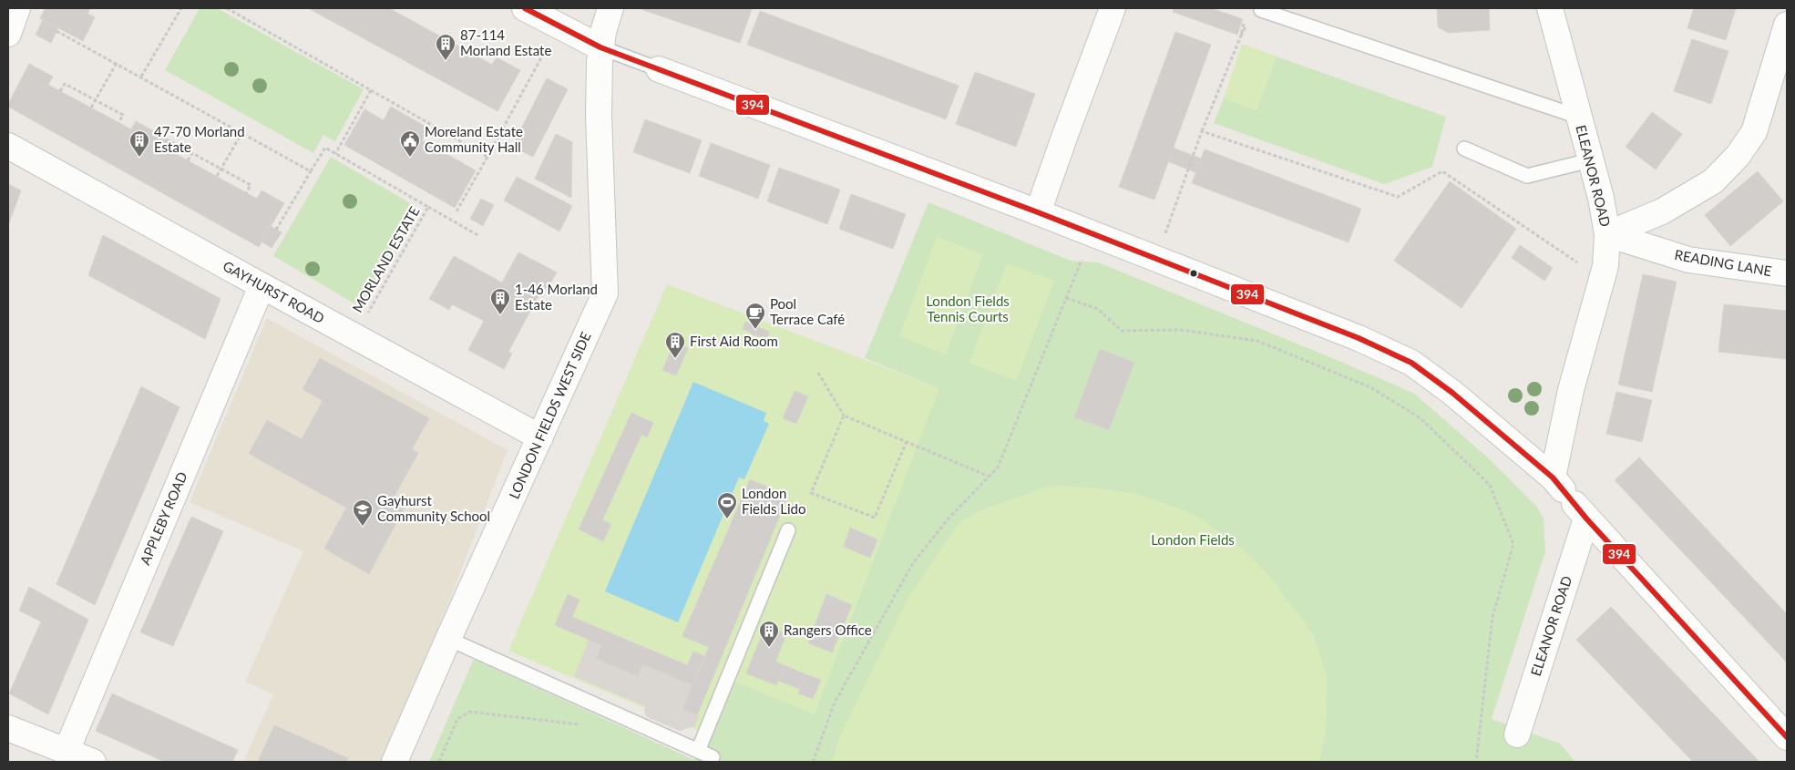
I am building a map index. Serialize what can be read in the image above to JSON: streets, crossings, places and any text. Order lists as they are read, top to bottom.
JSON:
{
  "streets": {
    "street": [
      "ELEANOR ROAD",
      "READING LANE",
      "GAYHURST ROAD",
      "LONDON FIELDS WEST SIDE",
      "APPLEBY ROAD"
    ],
    "path": ["MORLAND ESTATE"]
  },
  "crossings": [
    ["ELEANOR ROAD", "READING LANE"],
    ["MORLAND ESTATE", "GAYHURST ROAD"],
    ["GAYHURST ROAD", "LONDON FIELDS WEST SIDE"],
    ["GAYHURST ROAD", "APPLEBY ROAD"]
  ],
  "parks": ["London Fields Tennis Courts", "London Fields"],
  "places": {
    "building": [
      "87-114 Morland Estate",
      "47-70 Morland Estate",
      "1-46 Morland Estate",
      "First Aid Room",
      "Rangers Office"
    ],
    "public building": ["Moreland Estate Community Hall"],
    "cafe": ["Pool Terrace Café"],
    "sports": ["London Fields Lido"],
    "school or university": ["Gayhurst Community School"]
  },
  "lines": ["transit line 394"]
}
